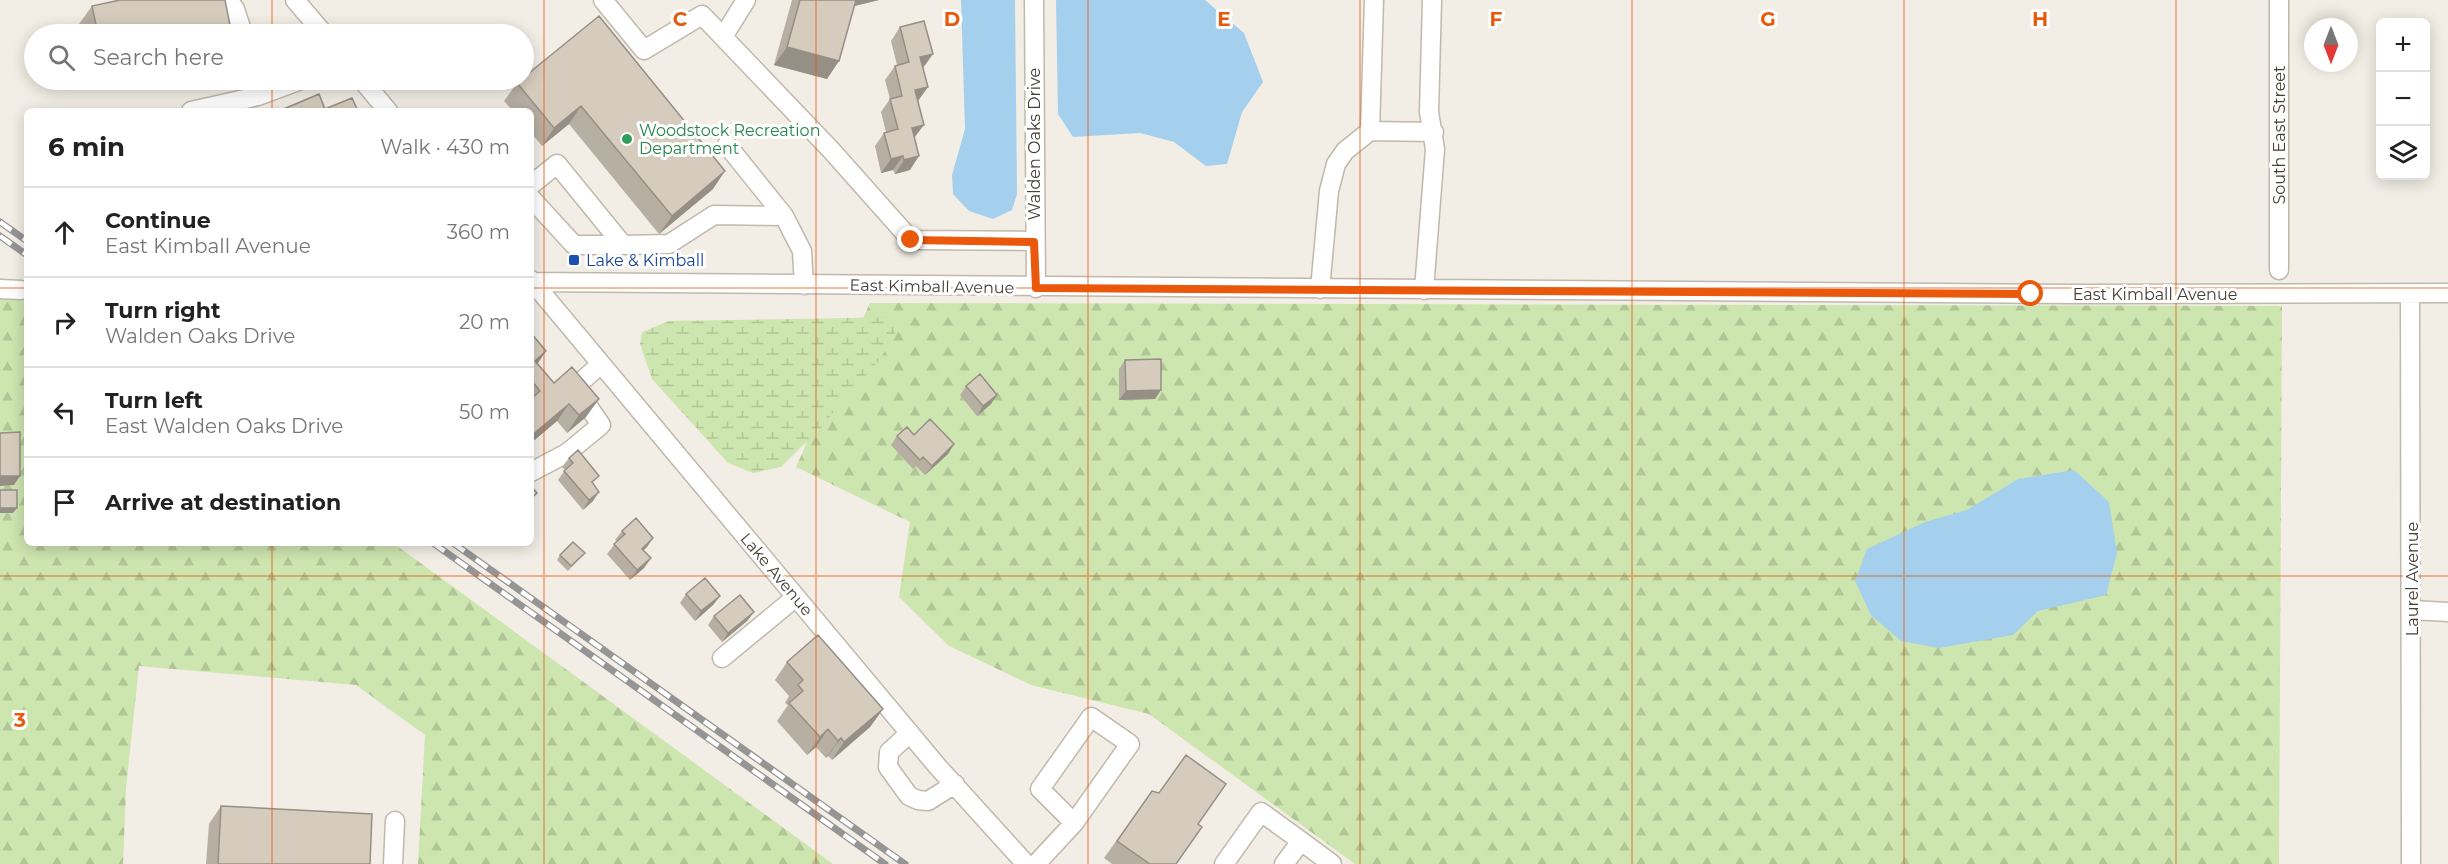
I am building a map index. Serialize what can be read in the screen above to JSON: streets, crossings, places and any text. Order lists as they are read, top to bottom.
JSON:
{
  "streets": {
    "street": [
      "South East Street",
      "Walden Oaks Drive",
      "East Kimball Avenue",
      "Lake Avenue",
      "Laurel Avenue"
    ]
  },
  "crossings": [
    ["Walden Oaks Drive", "East Kimball Avenue"],
    ["East Kimball Avenue", "Laurel Avenue"]
  ],
  "places": {
    "other": ["Woodstock Recreation Department"],
    "transit": ["Lake & Kimball"]
  },
  "north": "bottom",
  "page": {
    "map_buttons": ["+", "−"],
    "search": "Search here",
    "heading": ["6 min", "Walk · 430 m"],
    "list": [
      ["Continue", "East Kimball Avenue", "360 m"],
      ["Turn right", "Walden Oaks Drive", "20 m"],
      ["Turn left", "East Walden Oaks Drive", "50 m"],
      "Arrive at destination"
    ]
  },
  "grid": {
    "columns": [
      "C",
      "D",
      "E",
      "F",
      "G",
      "H"
    ],
    "rows": ["3"]
  }
}
